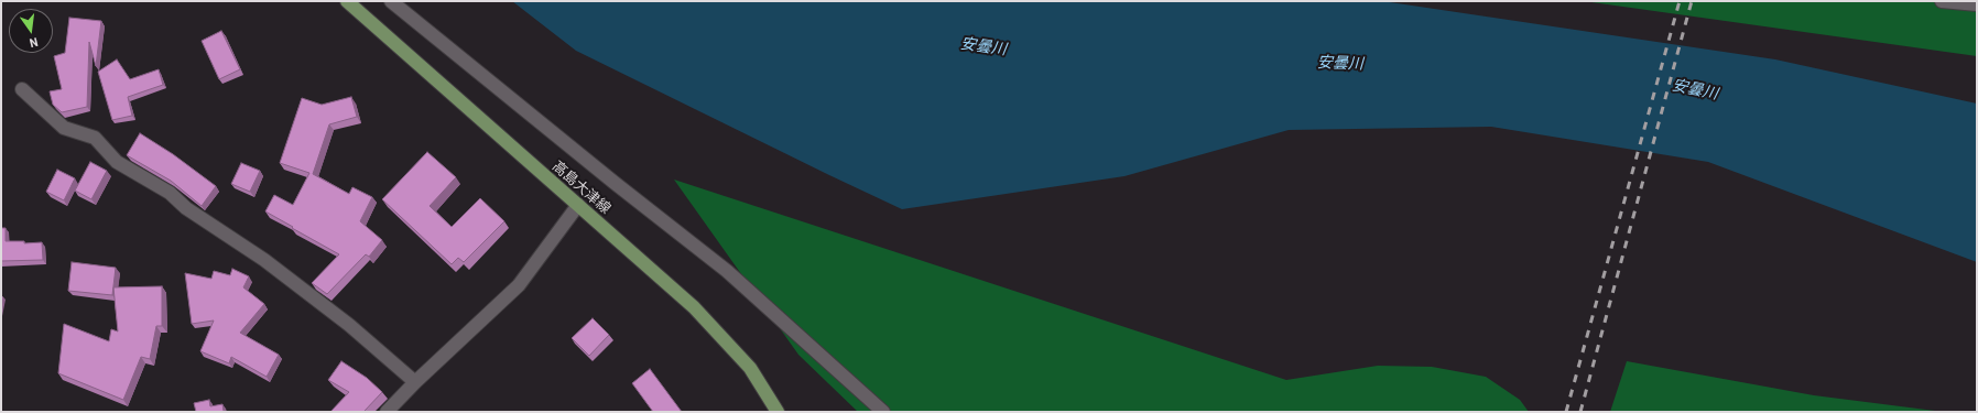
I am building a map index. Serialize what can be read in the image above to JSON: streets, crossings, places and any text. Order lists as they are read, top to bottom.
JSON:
{
  "streets": {
    "main road": ["高島大津線"]
  },
  "water": ["安曇川"],
  "north": "bottom"
}
